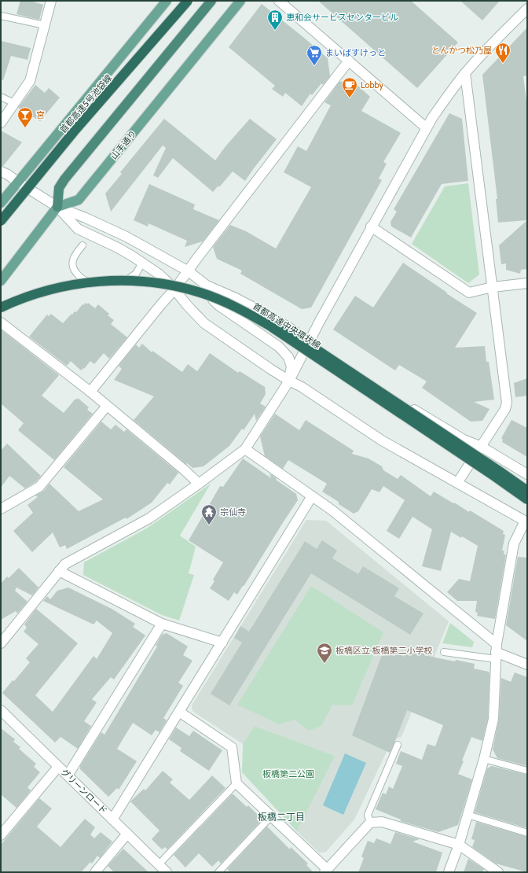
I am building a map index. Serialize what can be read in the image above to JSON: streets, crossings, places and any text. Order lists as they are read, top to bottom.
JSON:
{
  "streets": {
    "highway": ["首都高速5号池袋線", "首都高速中央環状線"],
    "main road": ["山手通り"],
    "street": ["グリーンロード"]
  },
  "districts": ["板橋二丁目"],
  "parks": ["板橋第二公園"],
  "places": {
    "building": ["恵和会サービスセンタービル"],
    "restaurant": ["とんかつ松乃屋"],
    "supermarket": ["まいばすけっと"],
    "cafe": ["Lobby"],
    "bar": ["宮"],
    "temple": ["宗仙寺"],
    "school or university": ["板橋区立 板橋第二小学校"]
  }
}
